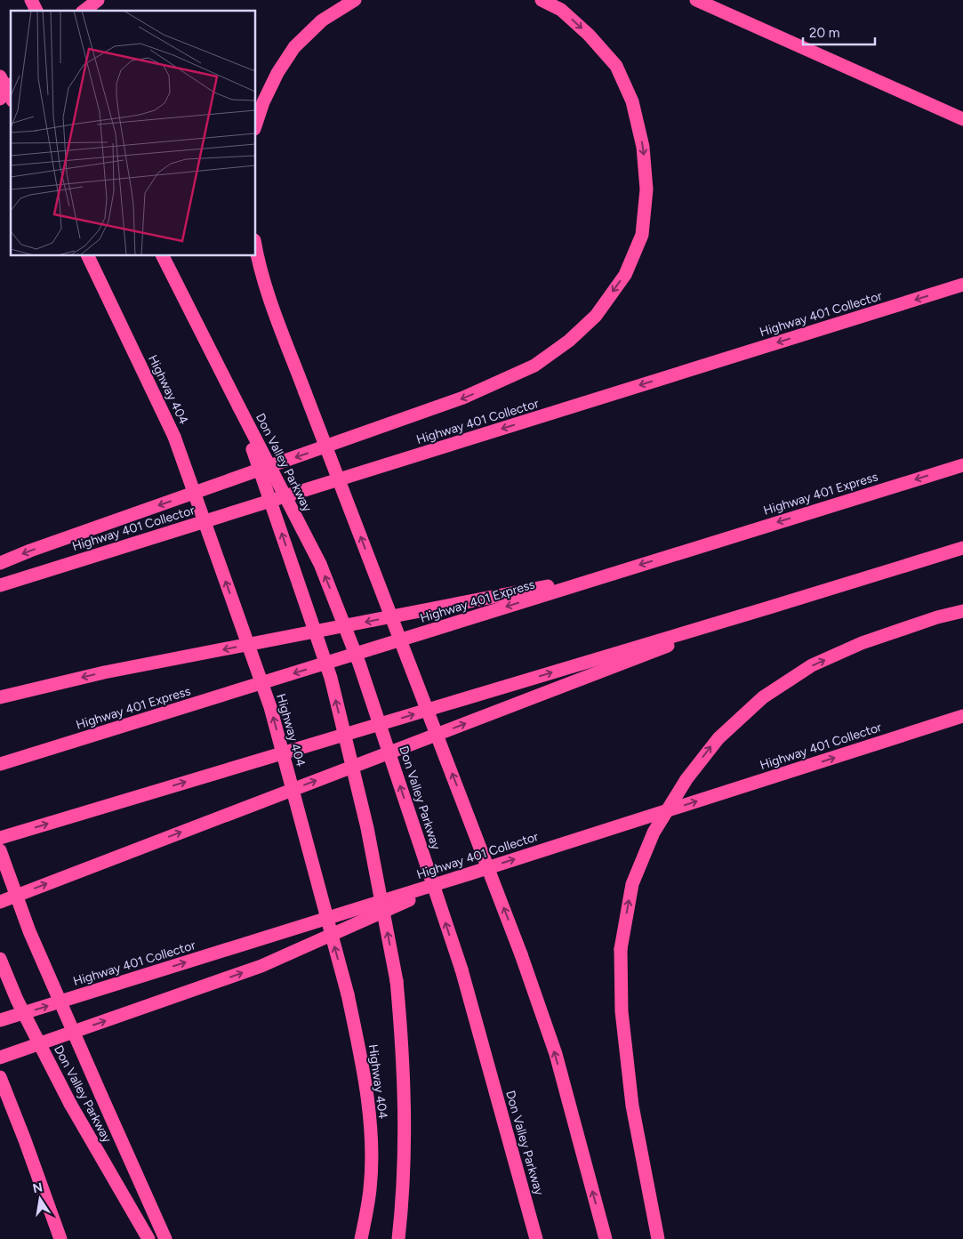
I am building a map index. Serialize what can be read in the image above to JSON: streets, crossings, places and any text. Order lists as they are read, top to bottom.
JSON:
{
  "streets": {
    "highway": [
      "Highway 401 Collector",
      "Highway 404",
      "Don Valley Parkway",
      "Highway 401 Express"
    ]
  },
  "scale_bar": "20 m",
  "north": "top"
}
